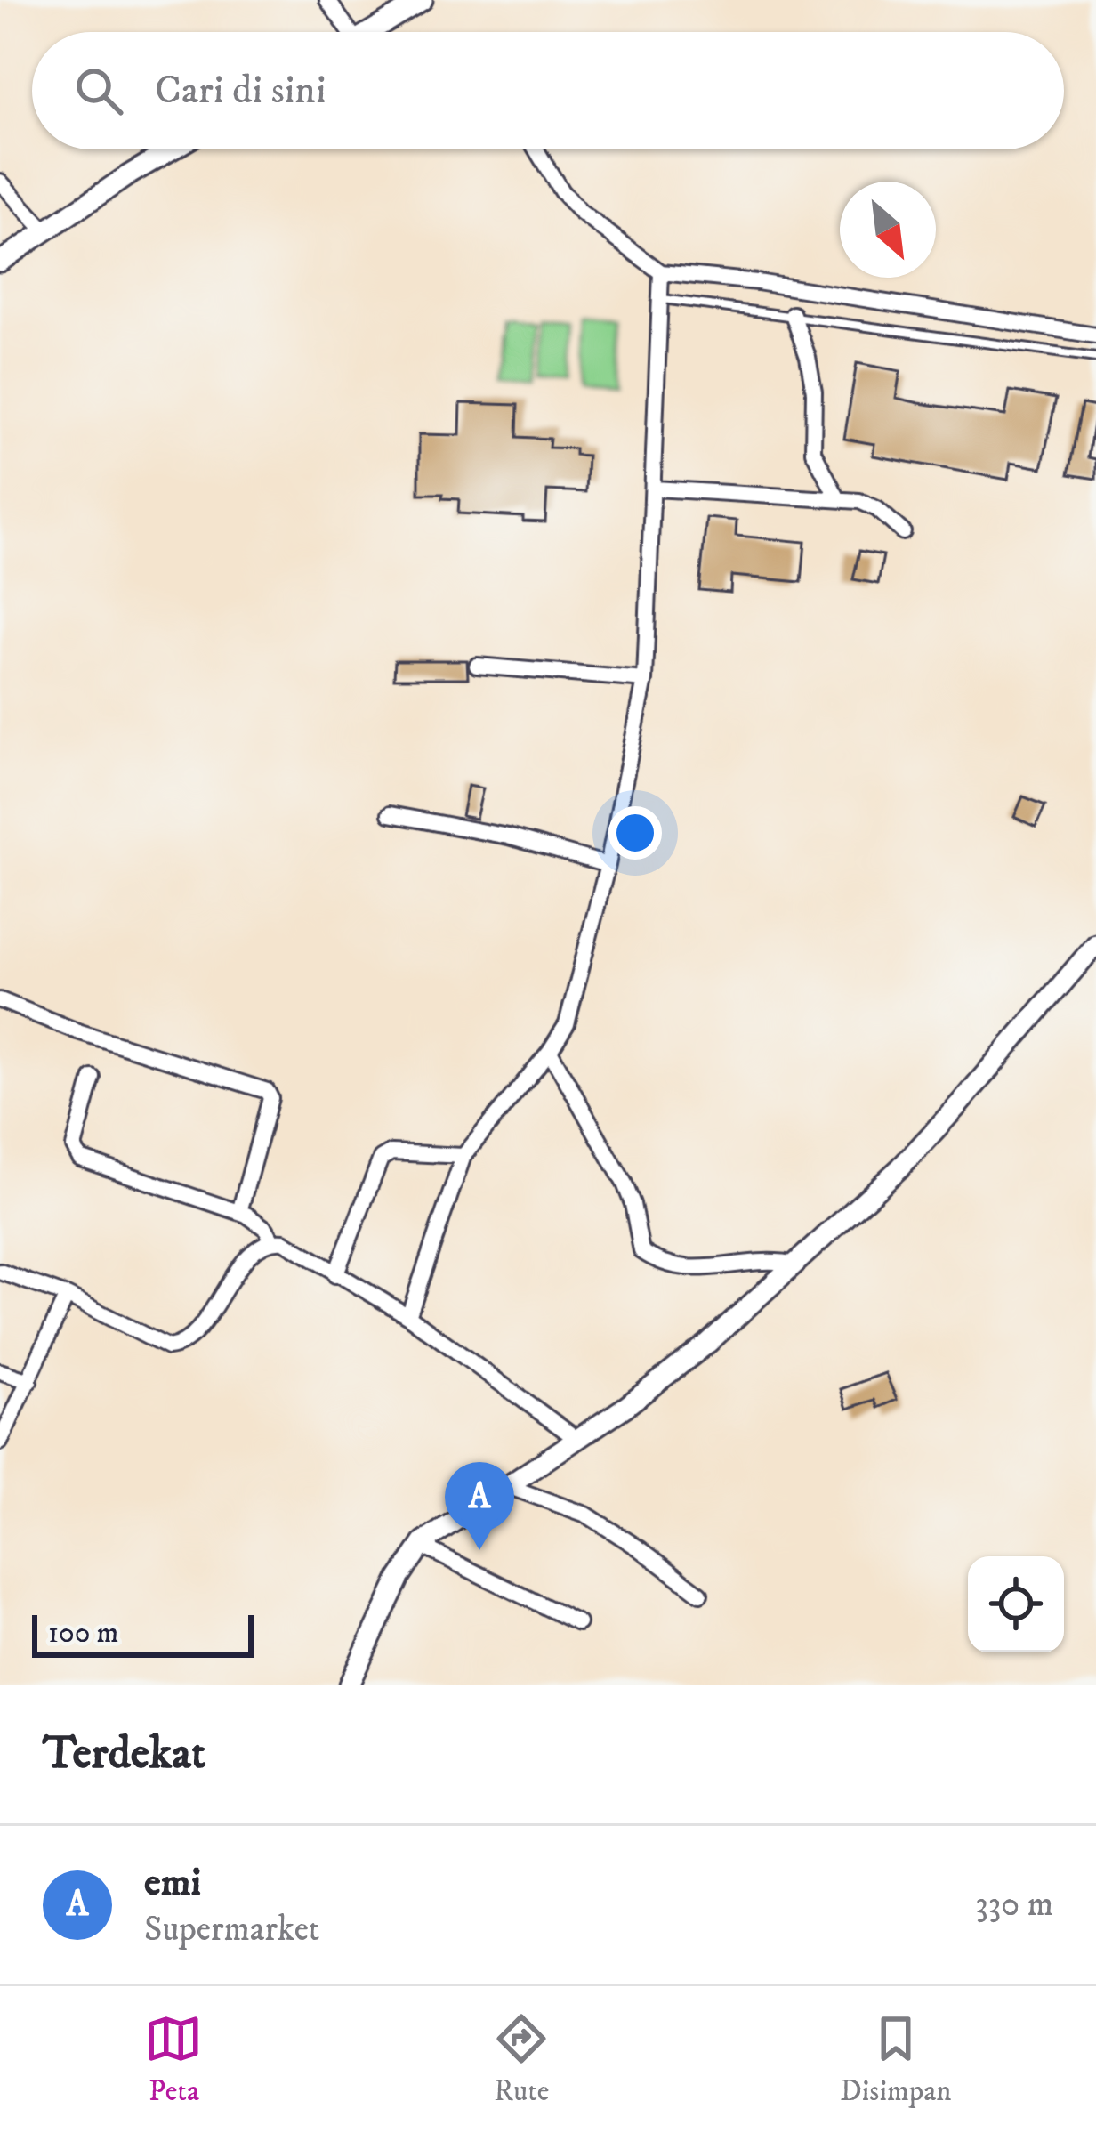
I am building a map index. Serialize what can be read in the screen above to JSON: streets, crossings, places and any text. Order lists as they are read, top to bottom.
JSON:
{
  "scale_bar": "100 m",
  "north": "bottom right",
  "page": {
    "search": "Cari di sini",
    "pins": "A",
    "scale": "100 m",
    "heading": "Terdekat",
    "list": [
      {
        "mark": "A",
        "name": "emi",
        "note": "Supermarket",
        "value": "330 m"
      }
    ],
    "nav": ["Peta", "Rute", "Disimpan"]
  }
}
